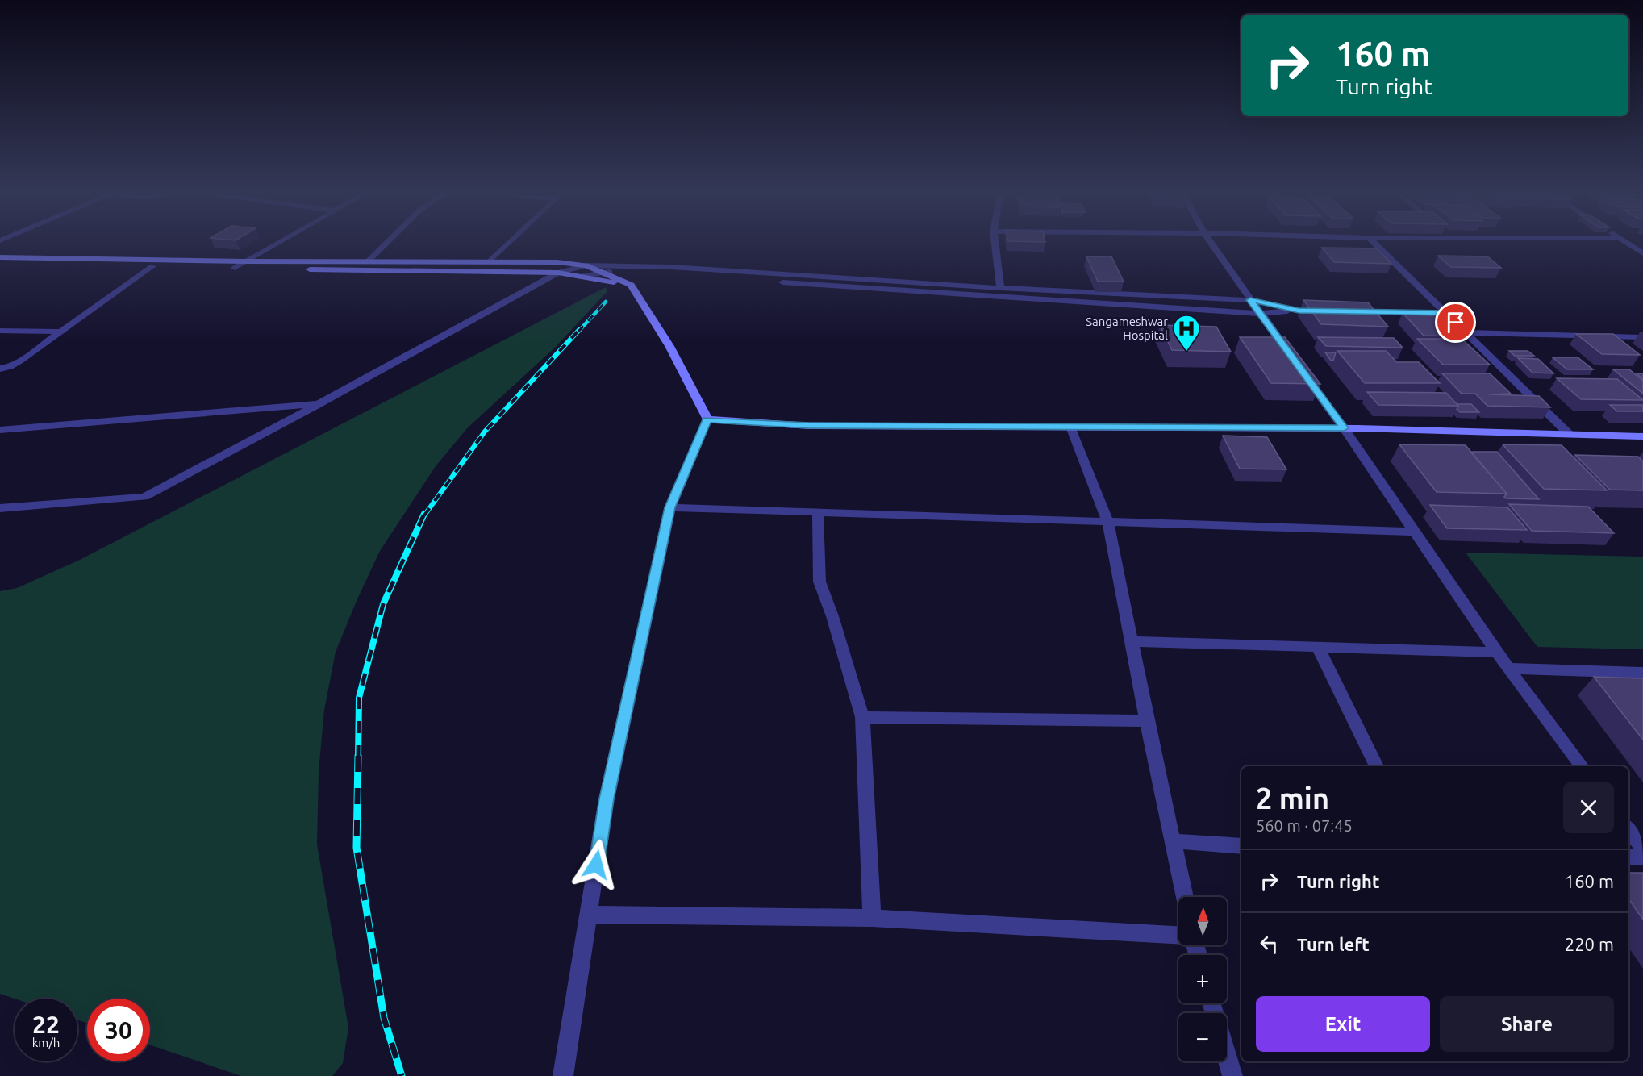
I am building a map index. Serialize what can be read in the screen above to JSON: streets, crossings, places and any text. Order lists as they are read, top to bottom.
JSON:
{
  "places": {
    "hospital": ["Sangameshwar Hospital"]
  },
  "north": "top",
  "page": {
    "turn": ["160 m", "Turn right"],
    "heading": ["2 min", "560 m · 07:45"],
    "list": [
      {
        "name": "Turn right",
        "value": "160 m"
      },
      {
        "name": "Turn left",
        "value": "220 m"
      }
    ],
    "map_buttons": ["+", "−"],
    "buttons": ["Exit", "Share"],
    "speed": "22 km/h",
    "limit": "30"
  }
}
